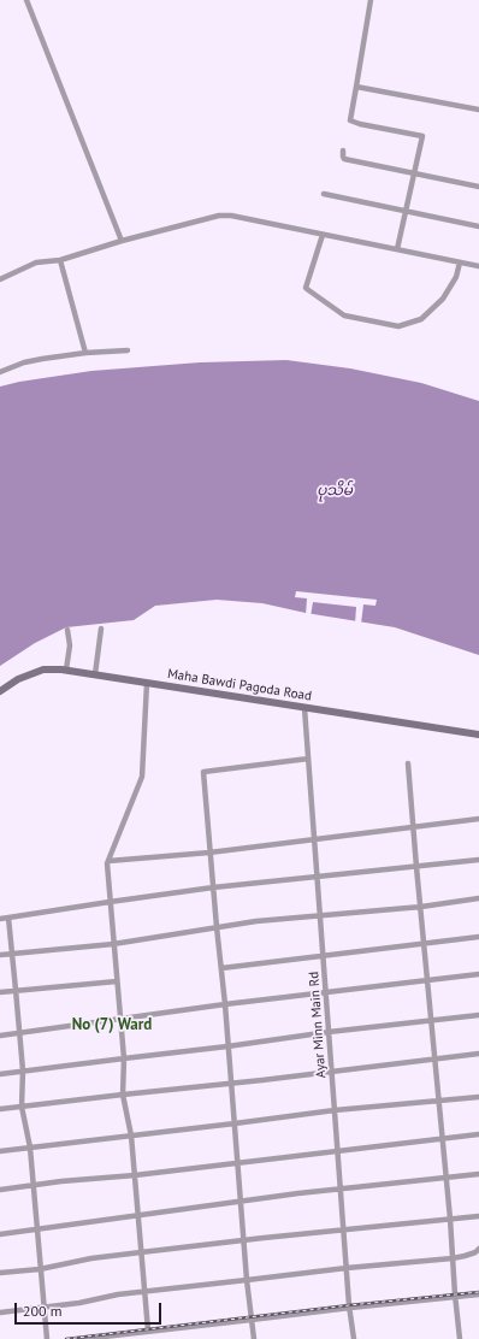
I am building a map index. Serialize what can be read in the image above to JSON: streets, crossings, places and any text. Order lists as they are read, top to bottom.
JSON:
{
  "streets": {
    "street": ["Maha Bawdi Pagoda Road", "Ayar Minn Main Rd"]
  },
  "crossings": [
    ["Maha Bawdi Pagoda Road", "Ayar Minn Main Rd"]
  ],
  "districts": ["No (7) Ward"],
  "water": ["ပုသိမ်"],
  "scale_bar": "200 m"
}
